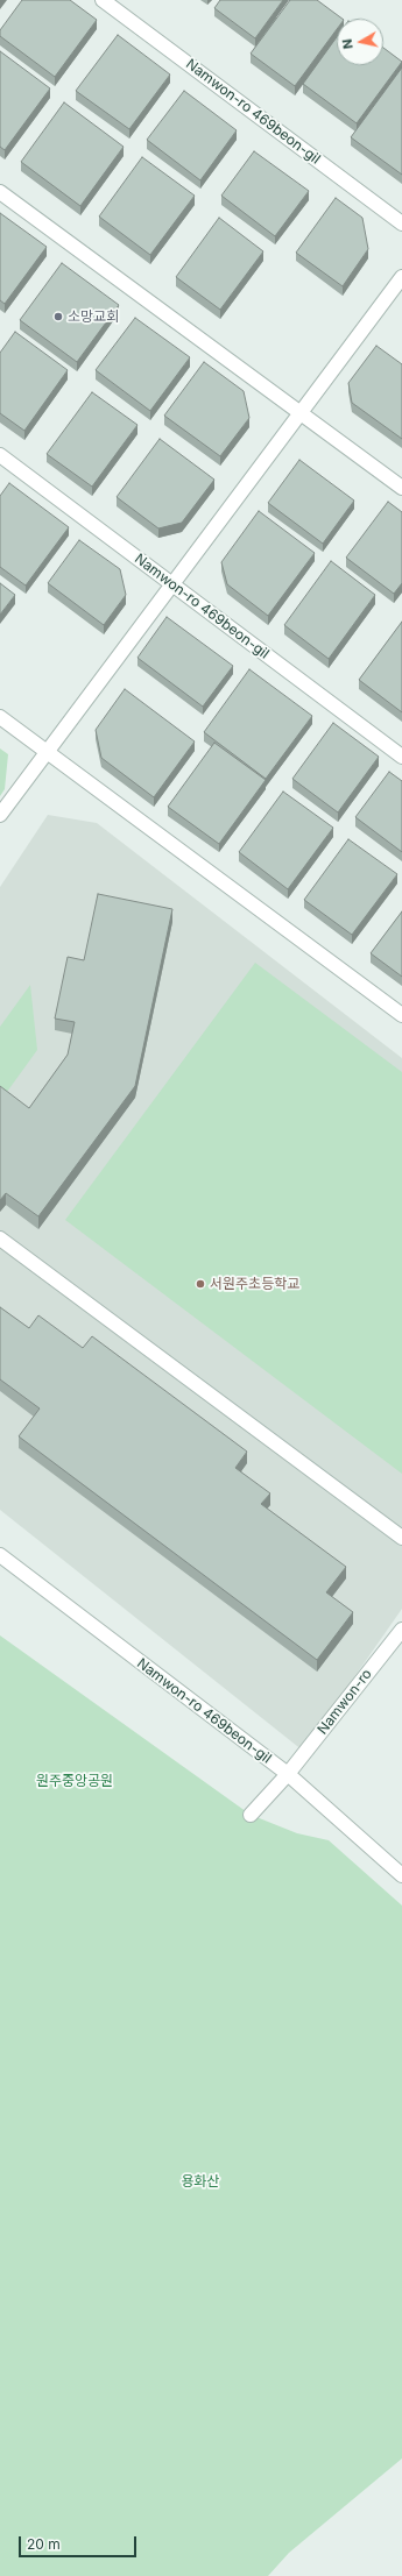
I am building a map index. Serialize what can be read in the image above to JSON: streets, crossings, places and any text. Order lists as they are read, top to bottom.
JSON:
{
  "streets": {
    "street": ["Namwon-ro 469beon-gil", "Namwon-ro"]
  },
  "crossings": [
    ["Namwon-ro 469beon-gil", "Namwon-ro"]
  ],
  "parks": ["원주중앙공원", "용화산"],
  "places": ["소망교회", "서원주초등학교"],
  "scale_bar": "20 m",
  "north": "left"
}
